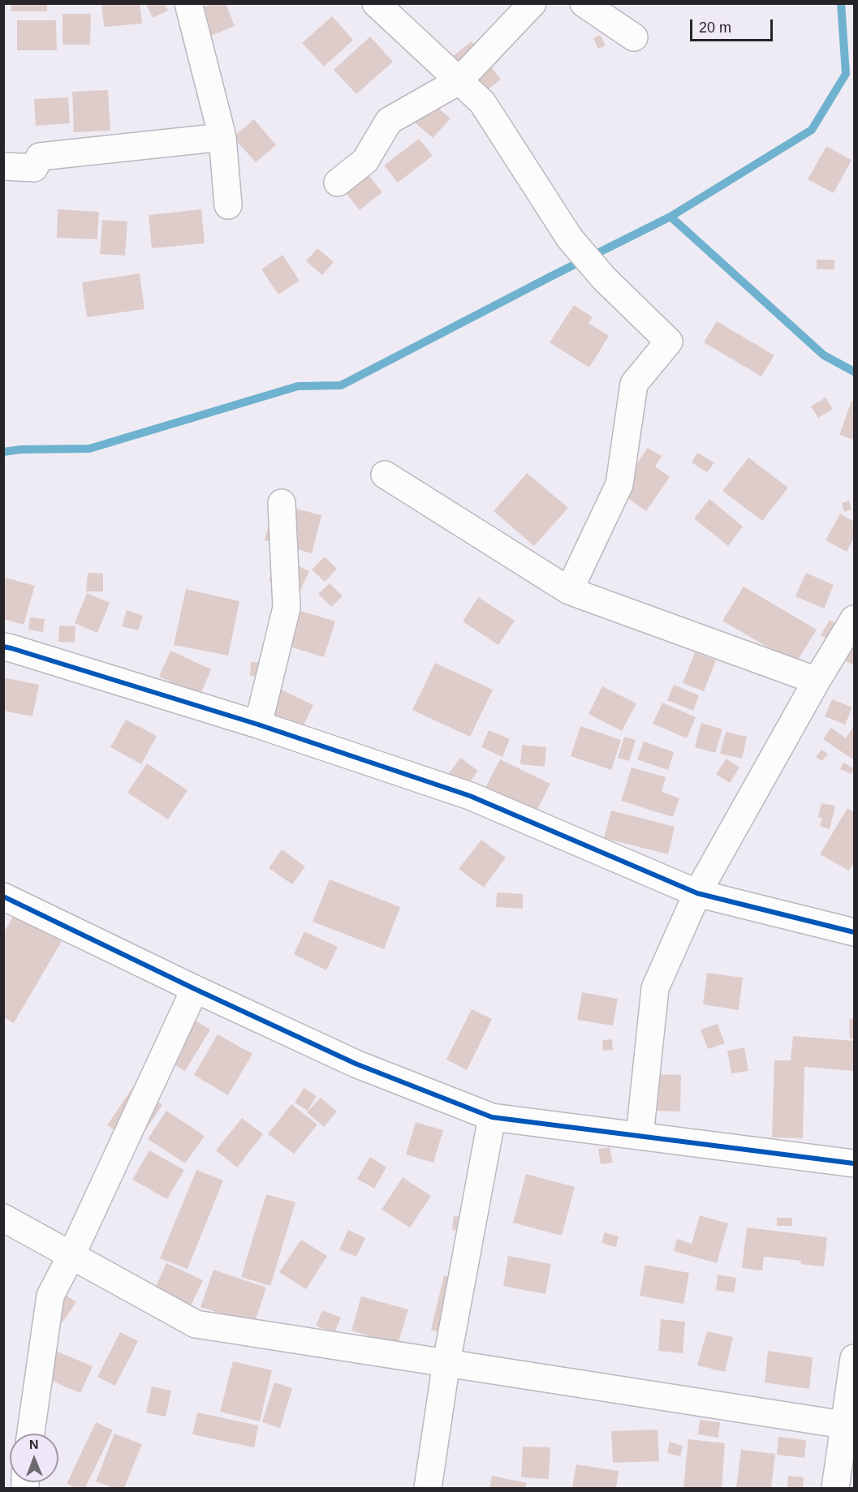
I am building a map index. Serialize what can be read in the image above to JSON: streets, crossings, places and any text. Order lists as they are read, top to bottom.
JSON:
{
  "scale_bar": "20 m",
  "north": "top"
}
